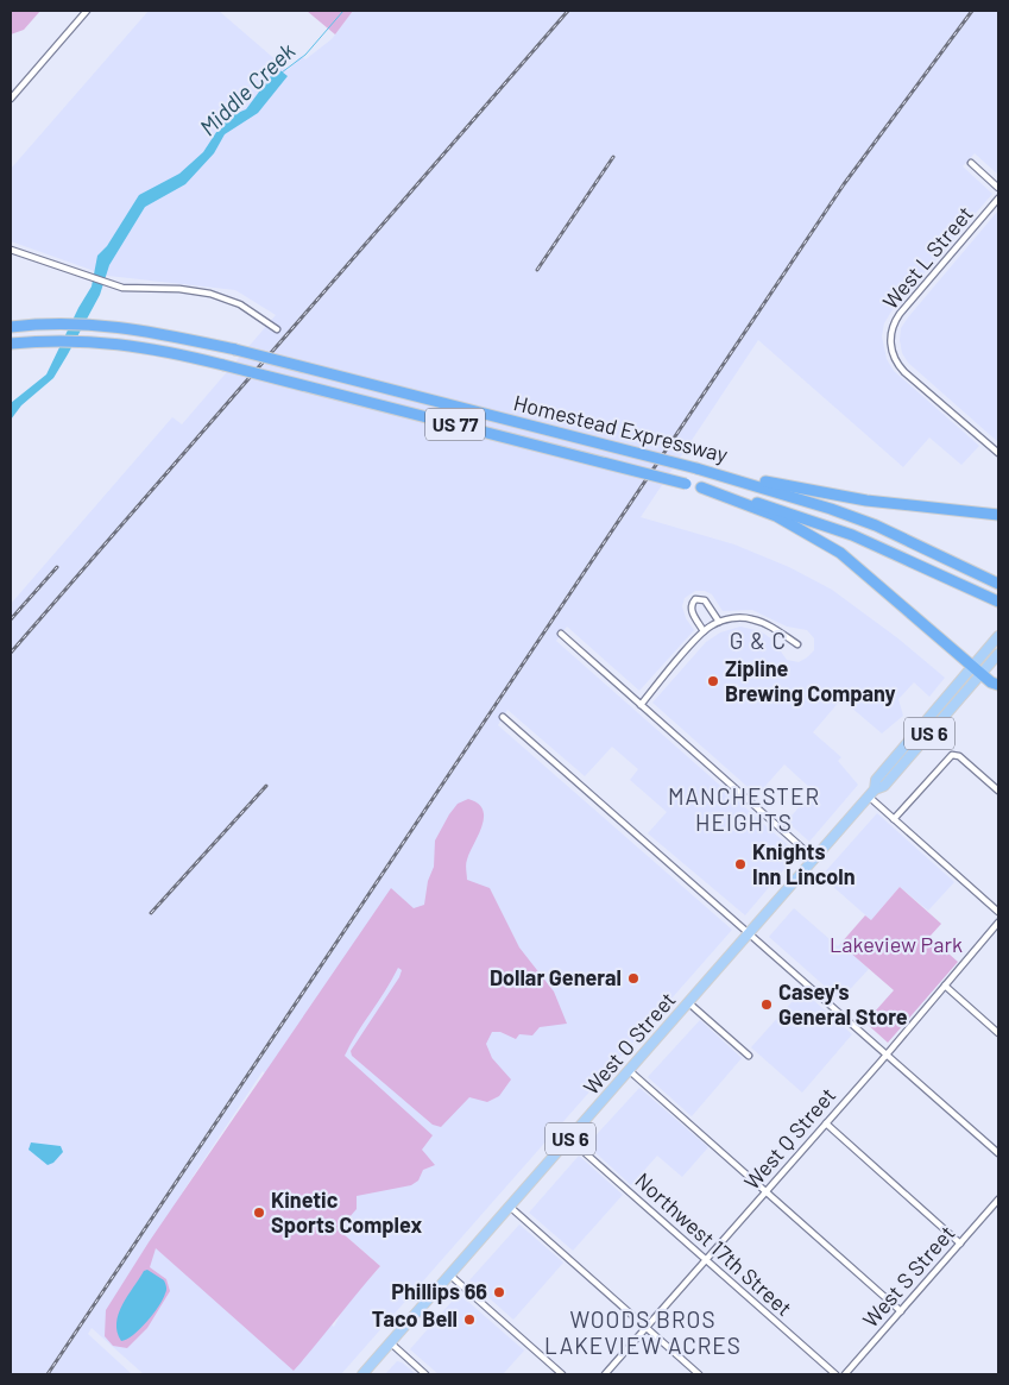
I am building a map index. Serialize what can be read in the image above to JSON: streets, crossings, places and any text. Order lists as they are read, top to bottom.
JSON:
{
  "streets": {
    "highway": ["US 77", "Homestead Expressway"],
    "main road": ["US 6", "West O Street"],
    "street": [
      "West L Street",
      "West Q Street",
      "Northwest 17th Street",
      "West S Street"
    ]
  },
  "crossings": [
    ["West O Street", "Northwest 17th Street"],
    ["West Q Street", "Northwest 17th Street"]
  ],
  "districts": ["G & C", "MANCHESTER HEIGHTS", "WOODS BROS LAKEVIEW ACRES"],
  "water": ["Middle Creek"],
  "parks": ["Lakeview Park"],
  "places": [
    "Zipline Brewing Company",
    "Knights Inn Lincoln",
    "Dollar General",
    "Casey's General Store",
    "Kinetic Sports Complex",
    "Phillips 66",
    "Taco Bell"
  ]
}
